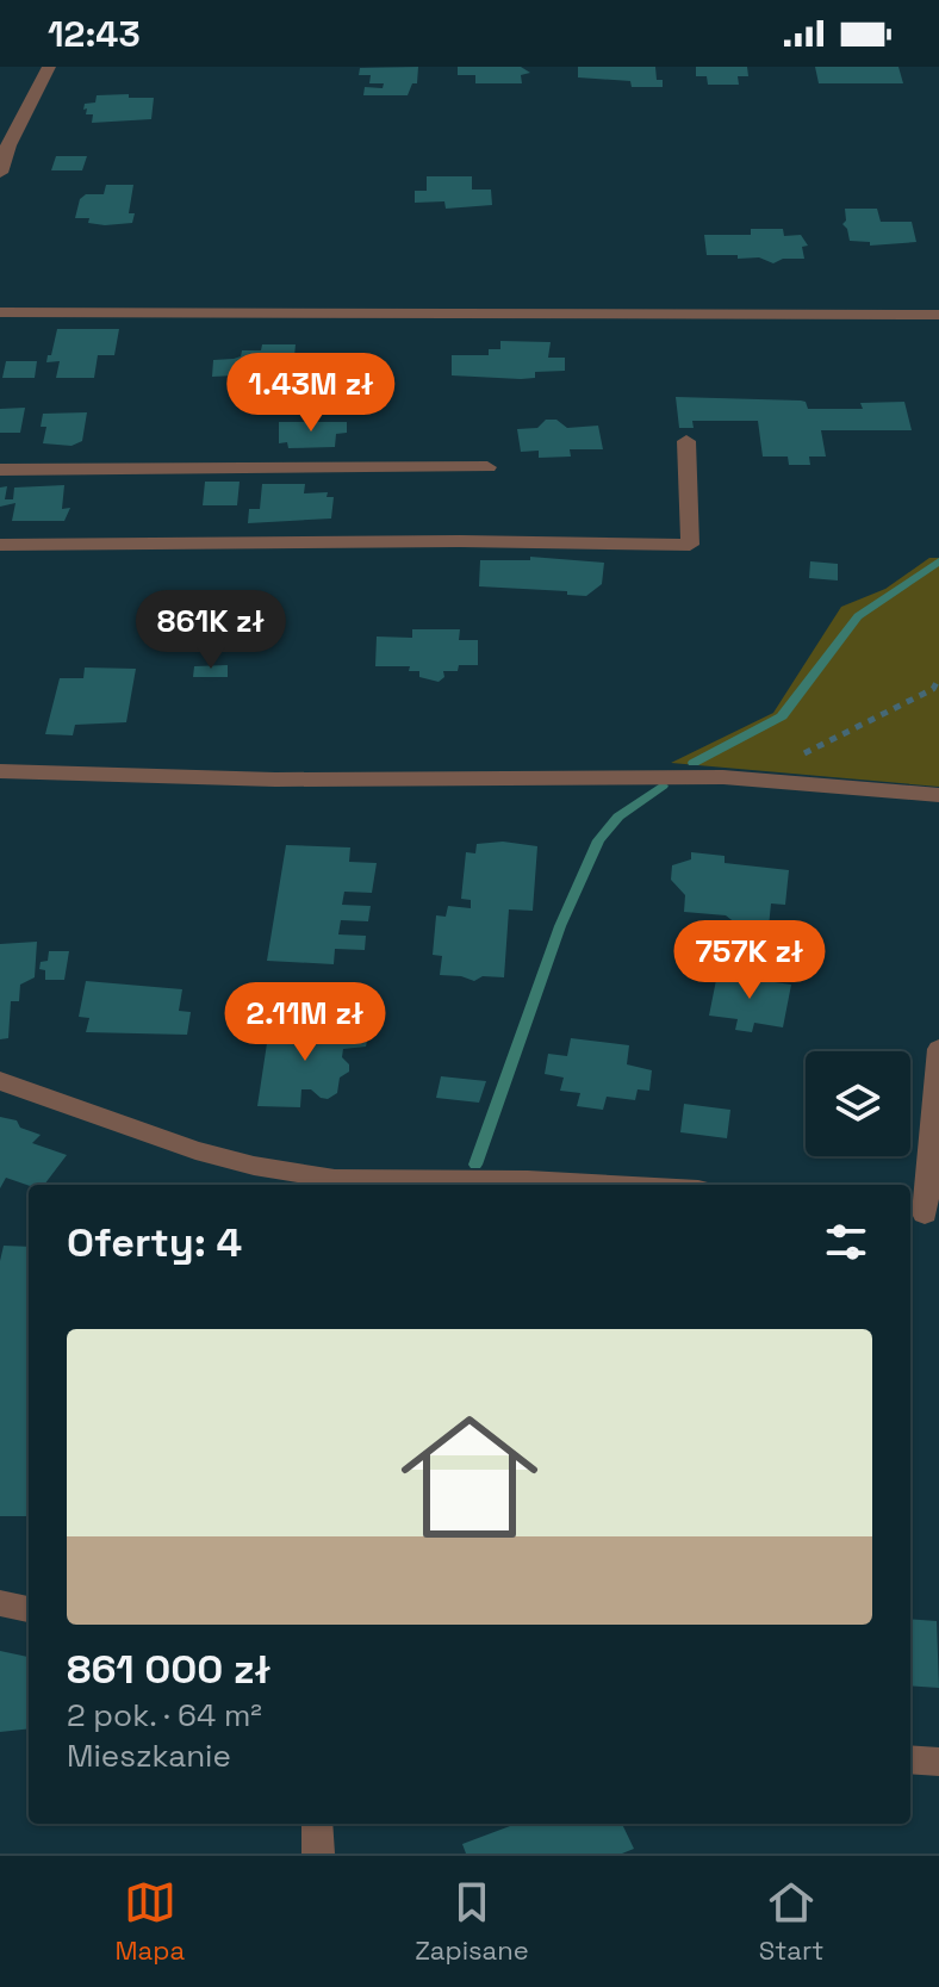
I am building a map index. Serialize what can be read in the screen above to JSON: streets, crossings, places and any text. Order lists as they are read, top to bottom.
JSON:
{
  "page": {
    "status": "12:43",
    "price": [
      "1.43M zł",
      "861K zł",
      "757K zł",
      "2.11M zł"
    ],
    "heading": "Oferty: 4",
    "list": [
      {
        "name": "861 000 zł",
        "note": "2 pok. · 64 m² · Mieszkanie"
      }
    ],
    "tabs": ["Mapa", "Zapisane", "Start"]
  }
}
